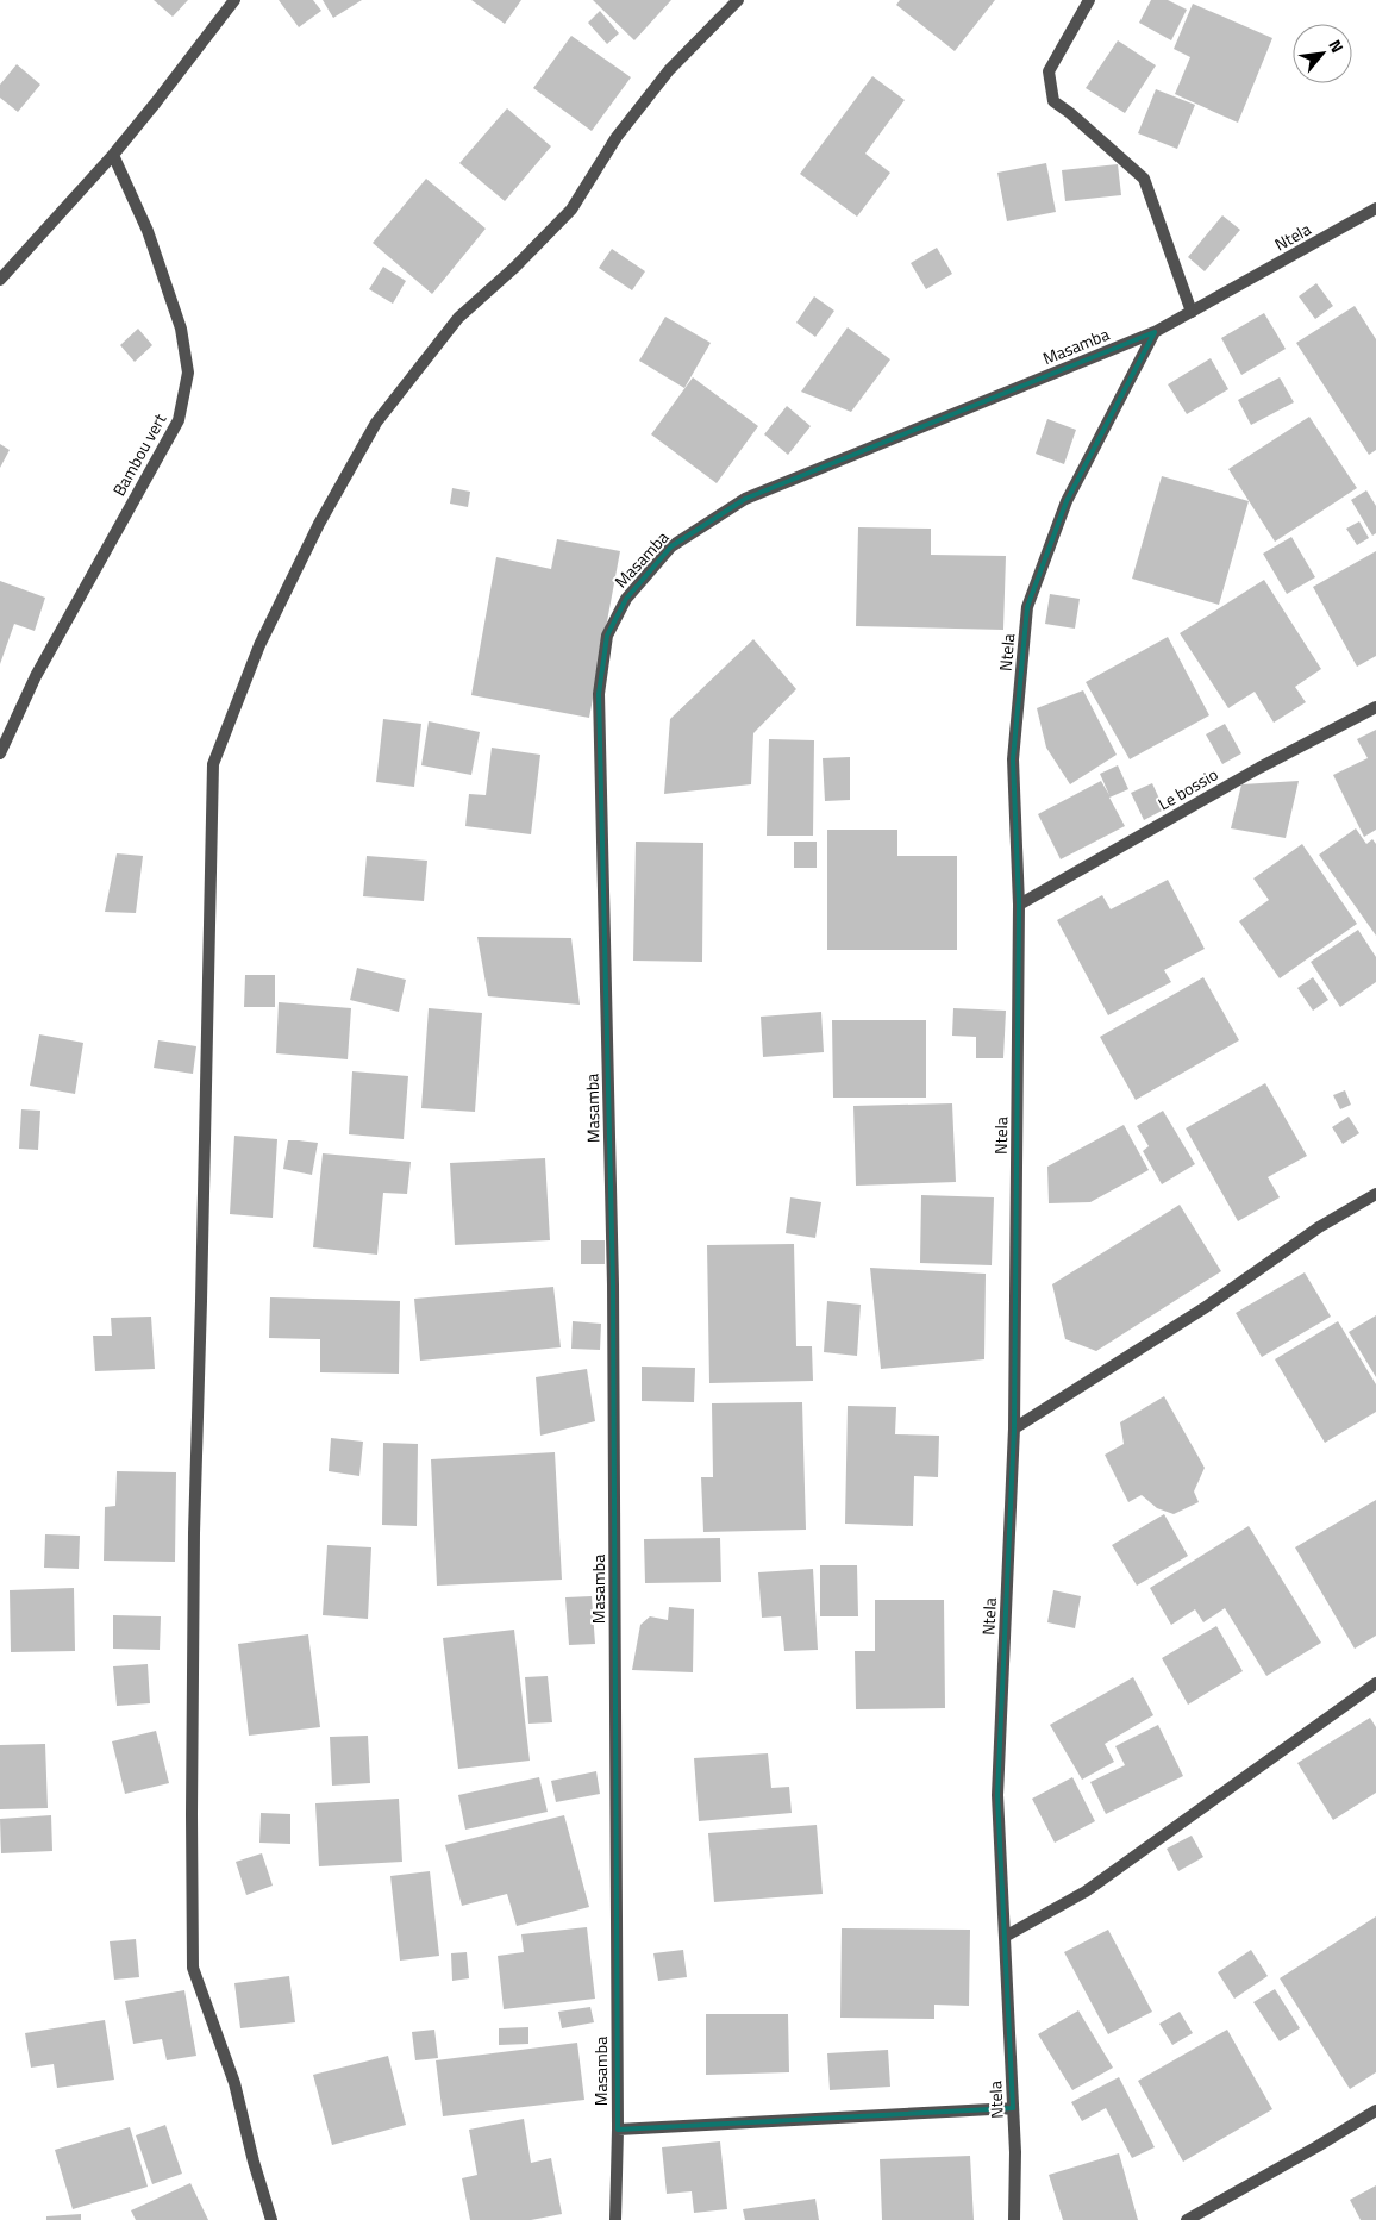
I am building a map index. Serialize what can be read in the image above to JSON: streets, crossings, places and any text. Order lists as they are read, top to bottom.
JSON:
{
  "streets": {
    "street": [
      "Ntela",
      "Masamba",
      "Bambou vert",
      "Le bossio"
    ]
  },
  "crossings": [
    ["Ntela", "Masamba"],
    ["Ntela", "Le bossio"]
  ],
  "north": "top right"
}
